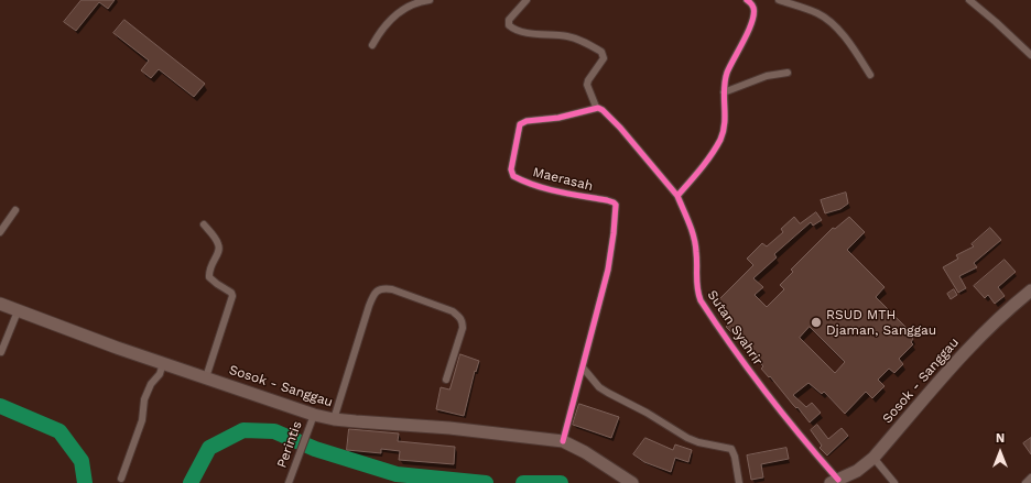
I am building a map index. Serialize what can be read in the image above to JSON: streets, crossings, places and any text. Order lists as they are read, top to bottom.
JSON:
{
  "streets": {
    "highway": ["Sosok - Sanggau"],
    "street": ["Maerasah", "Sutan Syahrir", "Perintis"]
  },
  "crossings": [
    ["Maerasah", "Sosok - Sanggau"],
    ["Sutan Syahrir", "Sosok - Sanggau"],
    ["Sosok - Sanggau", "Perintis"]
  ],
  "places": ["RSUD MTH Djaman, Sanggau"],
  "north": "top"
}
